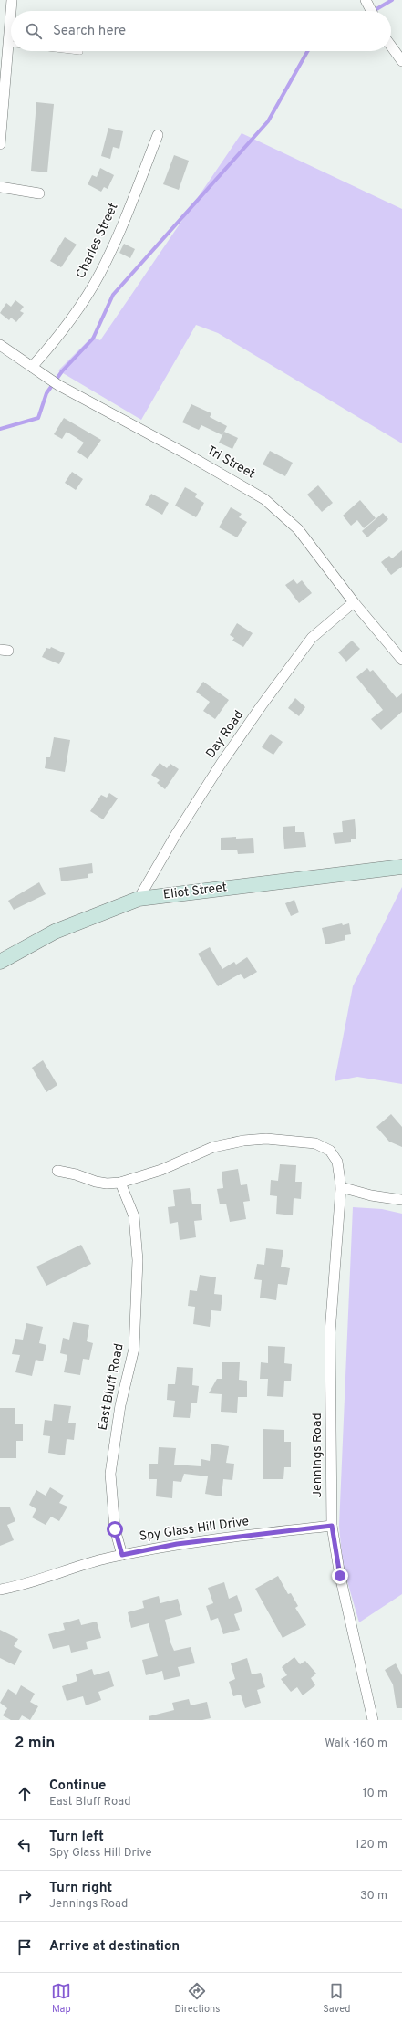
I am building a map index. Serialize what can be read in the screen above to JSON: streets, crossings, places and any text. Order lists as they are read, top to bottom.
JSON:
{
  "streets": {
    "street": [
      "Charles Street",
      "Tri Street",
      "Day Road",
      "Eliot Street",
      "East Bluff Road",
      "Jennings Road",
      "Spy Glass Hill Drive"
    ]
  },
  "crossings": [
    ["Charles Street", "Tri Street"],
    ["Tri Street", "Day Road"],
    ["Day Road", "Eliot Street"],
    ["East Bluff Road", "Jennings Road"],
    ["East Bluff Road", "Spy Glass Hill Drive"],
    ["Jennings Road", "Spy Glass Hill Drive"]
  ],
  "page": {
    "search": "Search here",
    "heading": ["2 min", "Walk · 160 m"],
    "list": [
      ["Continue", "East Bluff Road", "10 m"],
      ["Turn left", "Spy Glass Hill Drive", "120 m"],
      ["Turn right", "Jennings Road", "30 m"],
      "Arrive at destination"
    ],
    "nav": ["Map", "Directions", "Saved"]
  }
}
